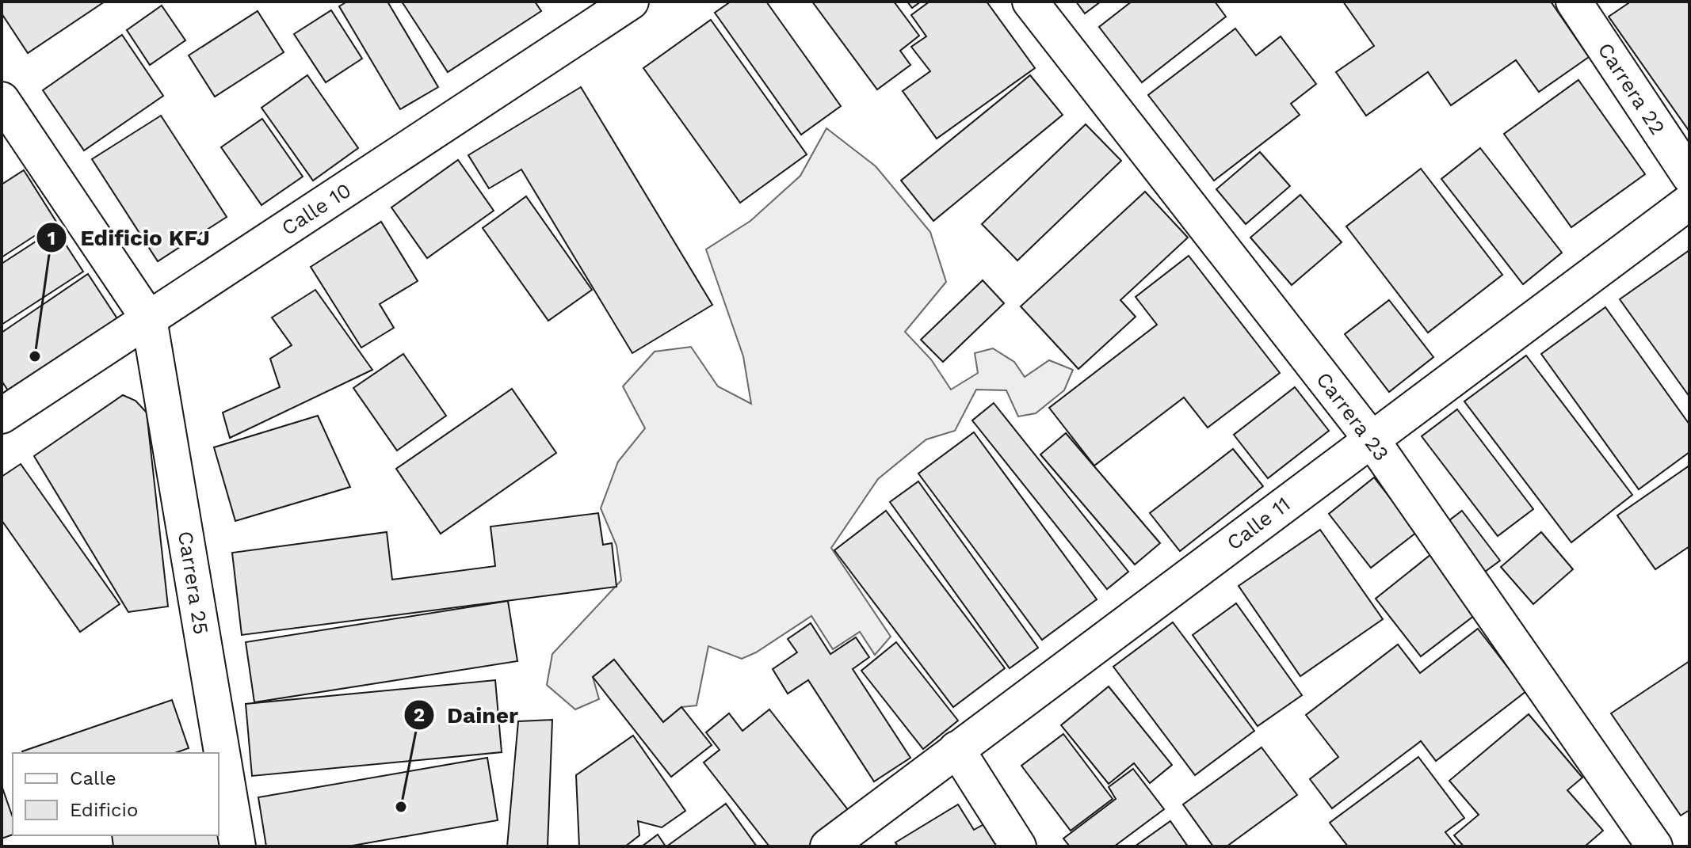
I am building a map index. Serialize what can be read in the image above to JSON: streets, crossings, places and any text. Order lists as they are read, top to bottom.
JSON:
{
  "streets": {
    "street": [
      "Carrera 22",
      "Calle 10",
      "Carrera 23",
      "Calle 11",
      "Carrera 25"
    ]
  },
  "crossings": [
    ["Calle 10", "Carrera 25"],
    ["Carrera 23", "Calle 11"]
  ],
  "places": ["Edificio KFJ", "Dainer"],
  "legend": ["Calle", "Edificio"]
}
